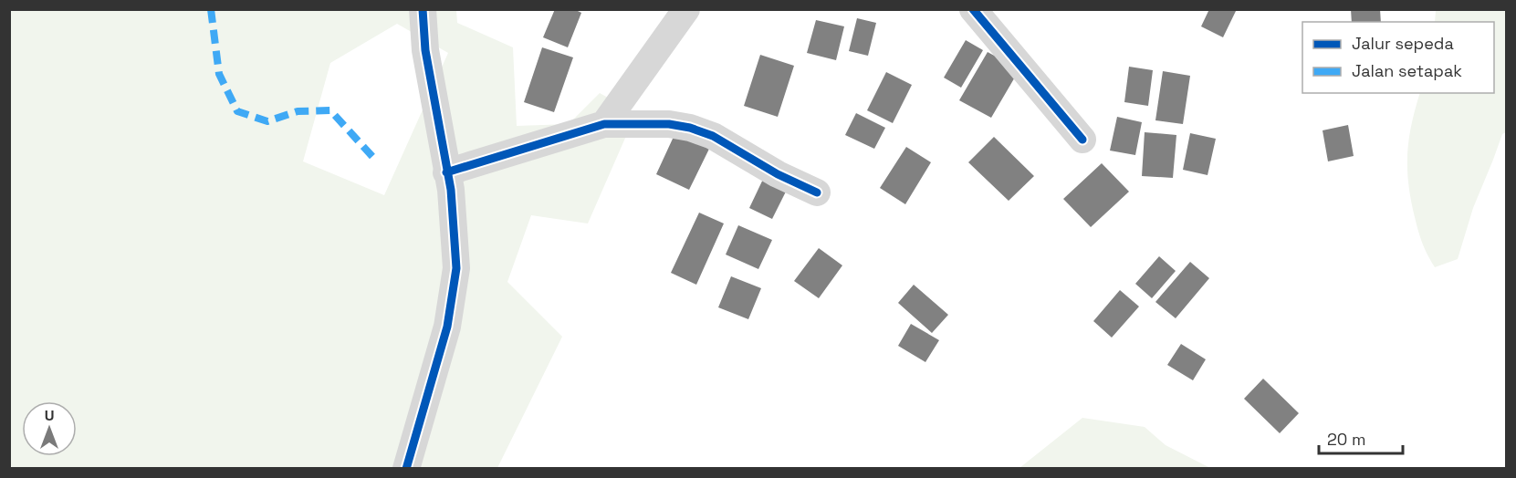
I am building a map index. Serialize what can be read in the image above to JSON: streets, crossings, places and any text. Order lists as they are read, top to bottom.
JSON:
{
  "legend": ["Jalur sepeda", "Jalan setapak"],
  "scale_bar": "20 m",
  "north": "top"
}
